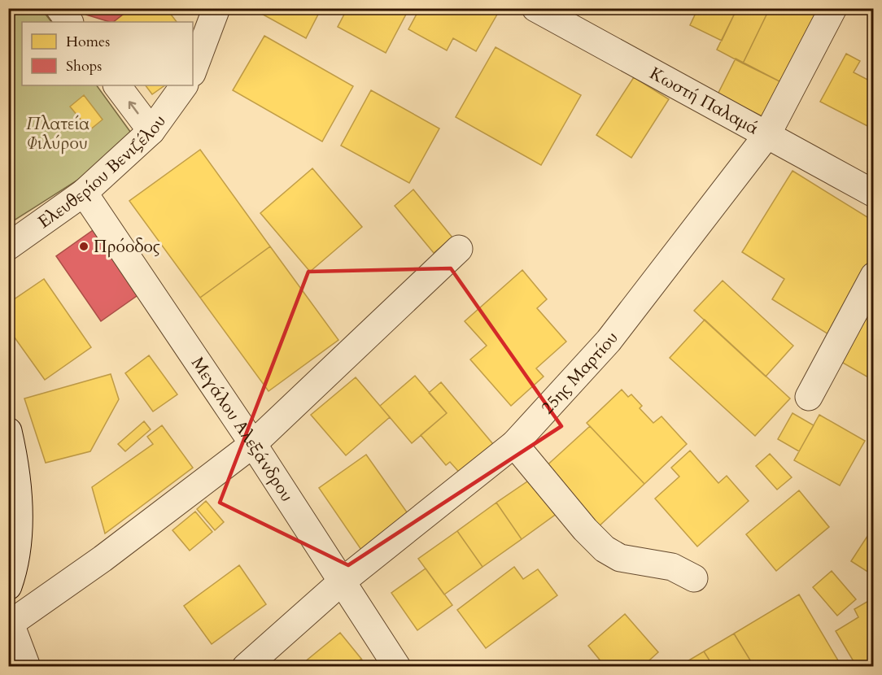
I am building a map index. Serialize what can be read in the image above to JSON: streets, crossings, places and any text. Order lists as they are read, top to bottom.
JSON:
{
  "streets": {
    "street": [
      "Κωστή Παλαμά",
      "Ελευθερίου Βενιζέλου",
      "25ης Μαρτίου",
      "Μεγάλου Αλεξάνδρου"
    ]
  },
  "crossings": [
    ["Κωστή Παλαμά", "25ης Μαρτίου"],
    ["Ελευθερίου Βενιζέλου", "Μεγάλου Αλεξάνδρου"],
    ["25ης Μαρτίου", "Μεγάλου Αλεξάνδρου"]
  ],
  "parks": ["Πλατεία Φιλύρου"],
  "places": ["Πρόοδος"],
  "legend": ["Homes", "Shops"]
}
